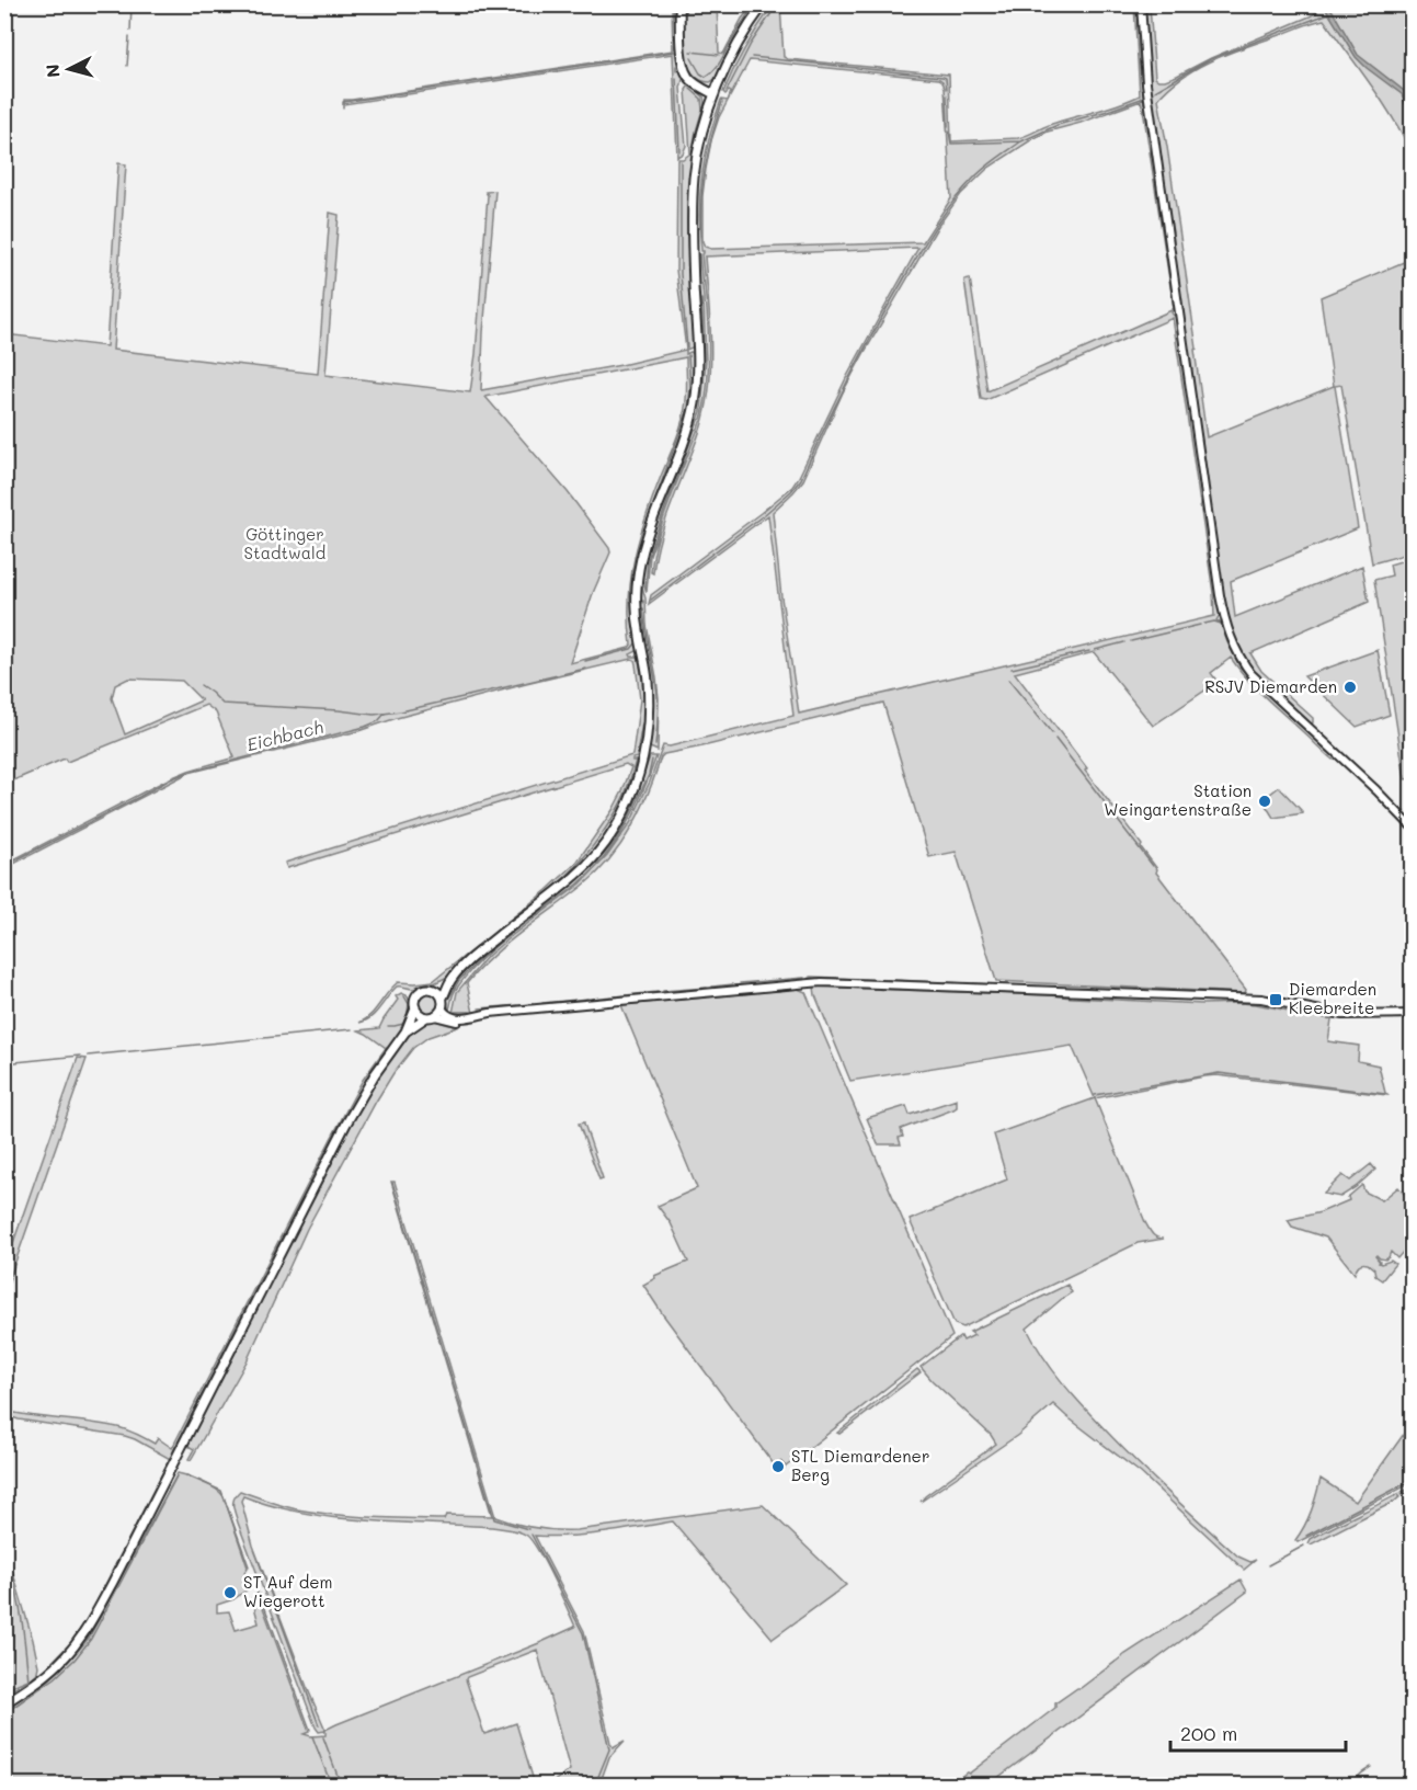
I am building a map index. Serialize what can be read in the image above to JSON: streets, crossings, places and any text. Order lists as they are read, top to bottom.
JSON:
{
  "water": ["Eichbach"],
  "parks": ["Göttinger Stadtwald"],
  "places": {
    "other": [
      "RSJV Diemarden",
      "Station Weingartenstraße",
      "STL Diemardener Berg",
      "ST Auf dem Wiegerott"
    ],
    "transit": ["Diemarden Kleebreite"]
  },
  "scale_bar": "200 m",
  "north": "left"
}
